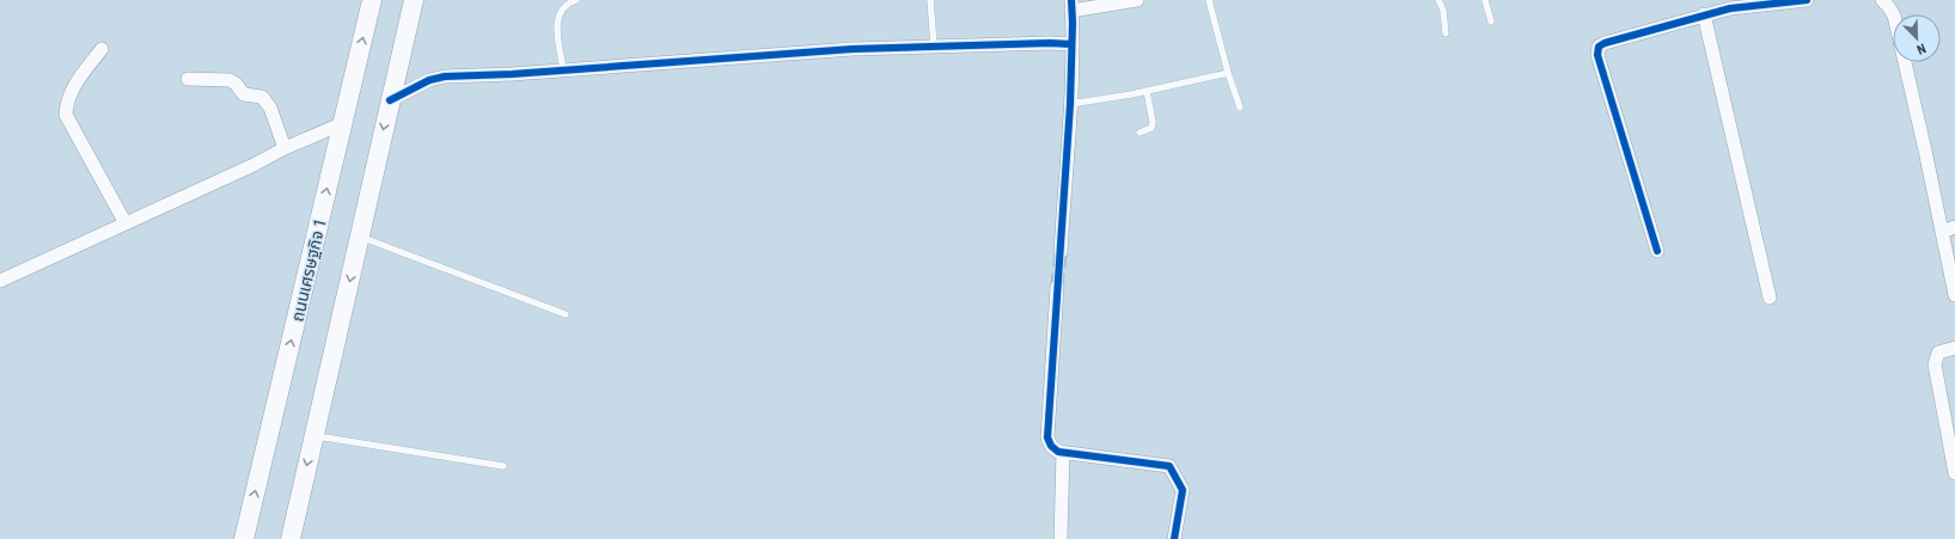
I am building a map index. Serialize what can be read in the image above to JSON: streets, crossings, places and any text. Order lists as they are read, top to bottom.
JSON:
{
  "streets": {
    "main road": ["ถนนเศรษฐกิจ 1"]
  },
  "north": "bottom right"
}
